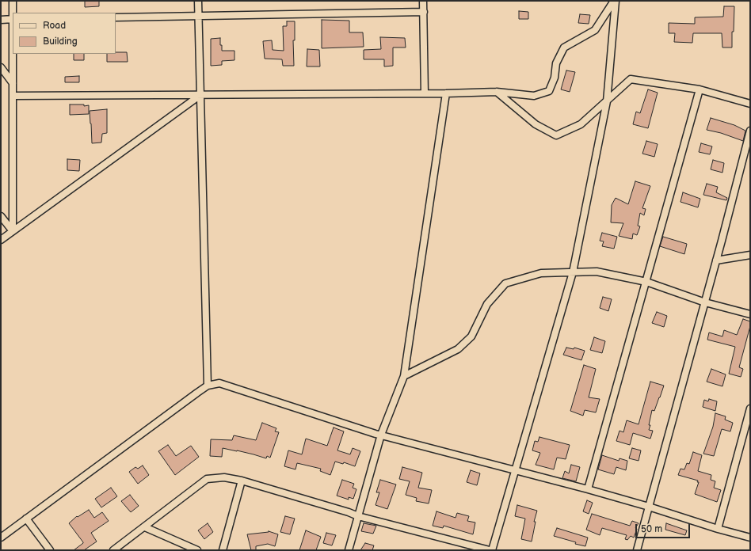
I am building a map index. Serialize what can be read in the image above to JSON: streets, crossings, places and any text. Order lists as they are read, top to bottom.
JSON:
{
  "legend": ["Road", "Building"],
  "scale_bar": "50 m"
}
